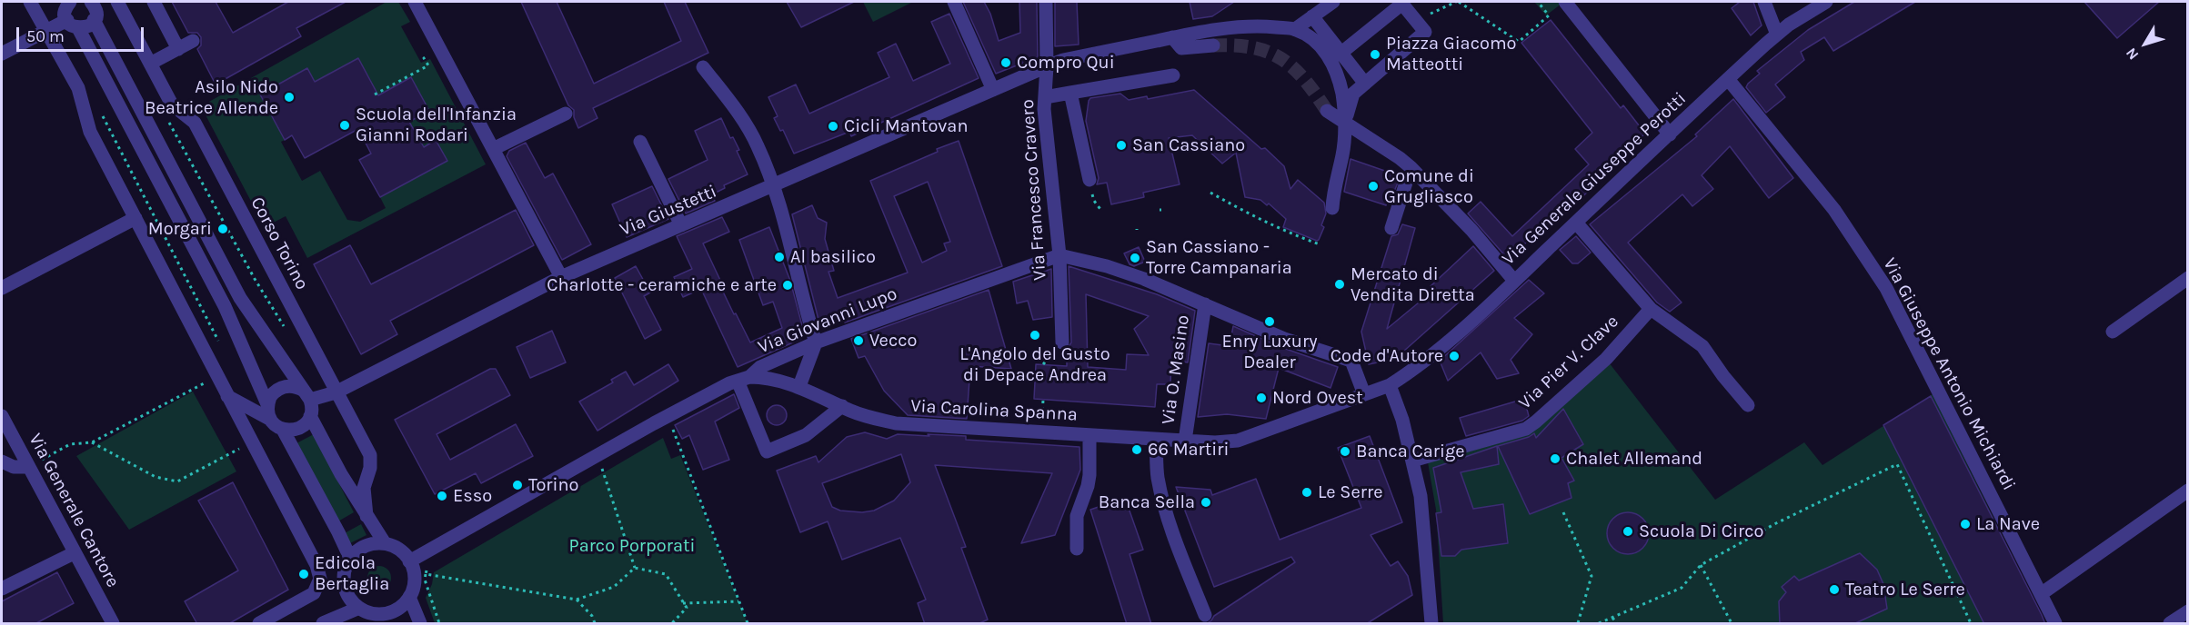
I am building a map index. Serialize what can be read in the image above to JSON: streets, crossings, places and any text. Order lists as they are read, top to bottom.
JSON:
{
  "streets": {
    "street": [
      "Via Generale Giuseppe Perotti",
      "Via Francesco Cravero",
      "Via Giustetti",
      "Corso Torino",
      "Via Giovanni Lupo",
      "Via Pier V. Clave",
      "Via O. Masino",
      "Via Giuseppe Antonio Michiardi",
      "Via Carolina Spanna",
      "Via Generale Cantore"
    ]
  },
  "crossings": [
    ["Via Generale Giuseppe Perotti", "Via Giuseppe Antonio Michiardi"],
    ["Via Generale Giuseppe Perotti", "Via Carolina Spanna"],
    ["Via Francesco Cravero", "Via Giustetti"],
    ["Via Francesco Cravero", "Via Giovanni Lupo"],
    ["Via Giustetti", "Corso Torino"],
    ["Corso Torino", "Via Giovanni Lupo"],
    ["Via Giovanni Lupo", "Via Carolina Spanna"],
    ["Via O. Masino", "Via Carolina Spanna"]
  ],
  "parks": ["Parco Porporati"],
  "places": [
    "Piazza Giacomo Matteotti",
    "Compro Qui",
    "Asilo Nido Beatrice Allende",
    "Scuola dell'Infanzia Gianni Rodari",
    "Cicli Mantovan",
    "San Cassiano",
    "Comune di Grugliasco",
    "Morgari",
    "Al basilico",
    "San Cassiano - Torre Campanaria",
    "Mercato di Vendita Diretta",
    "Charlotte - ceramiche e arte",
    "Enry Luxury Dealer",
    "L'Angolo del Gusto di Depace Andrea",
    "Vecco",
    "Code d'Autore",
    "Nord Ovest",
    "66 Martiri",
    "Banca Carige",
    "Chalet Allemand",
    "Torino",
    "Le Serre",
    "Esso",
    "Banca Sella",
    "La Nave",
    "Scuola Di Circo",
    "Edicola Bertaglia",
    "Teatro Le Serre"
  ],
  "scale_bar": "50 m",
  "north": "bottom left"
}
